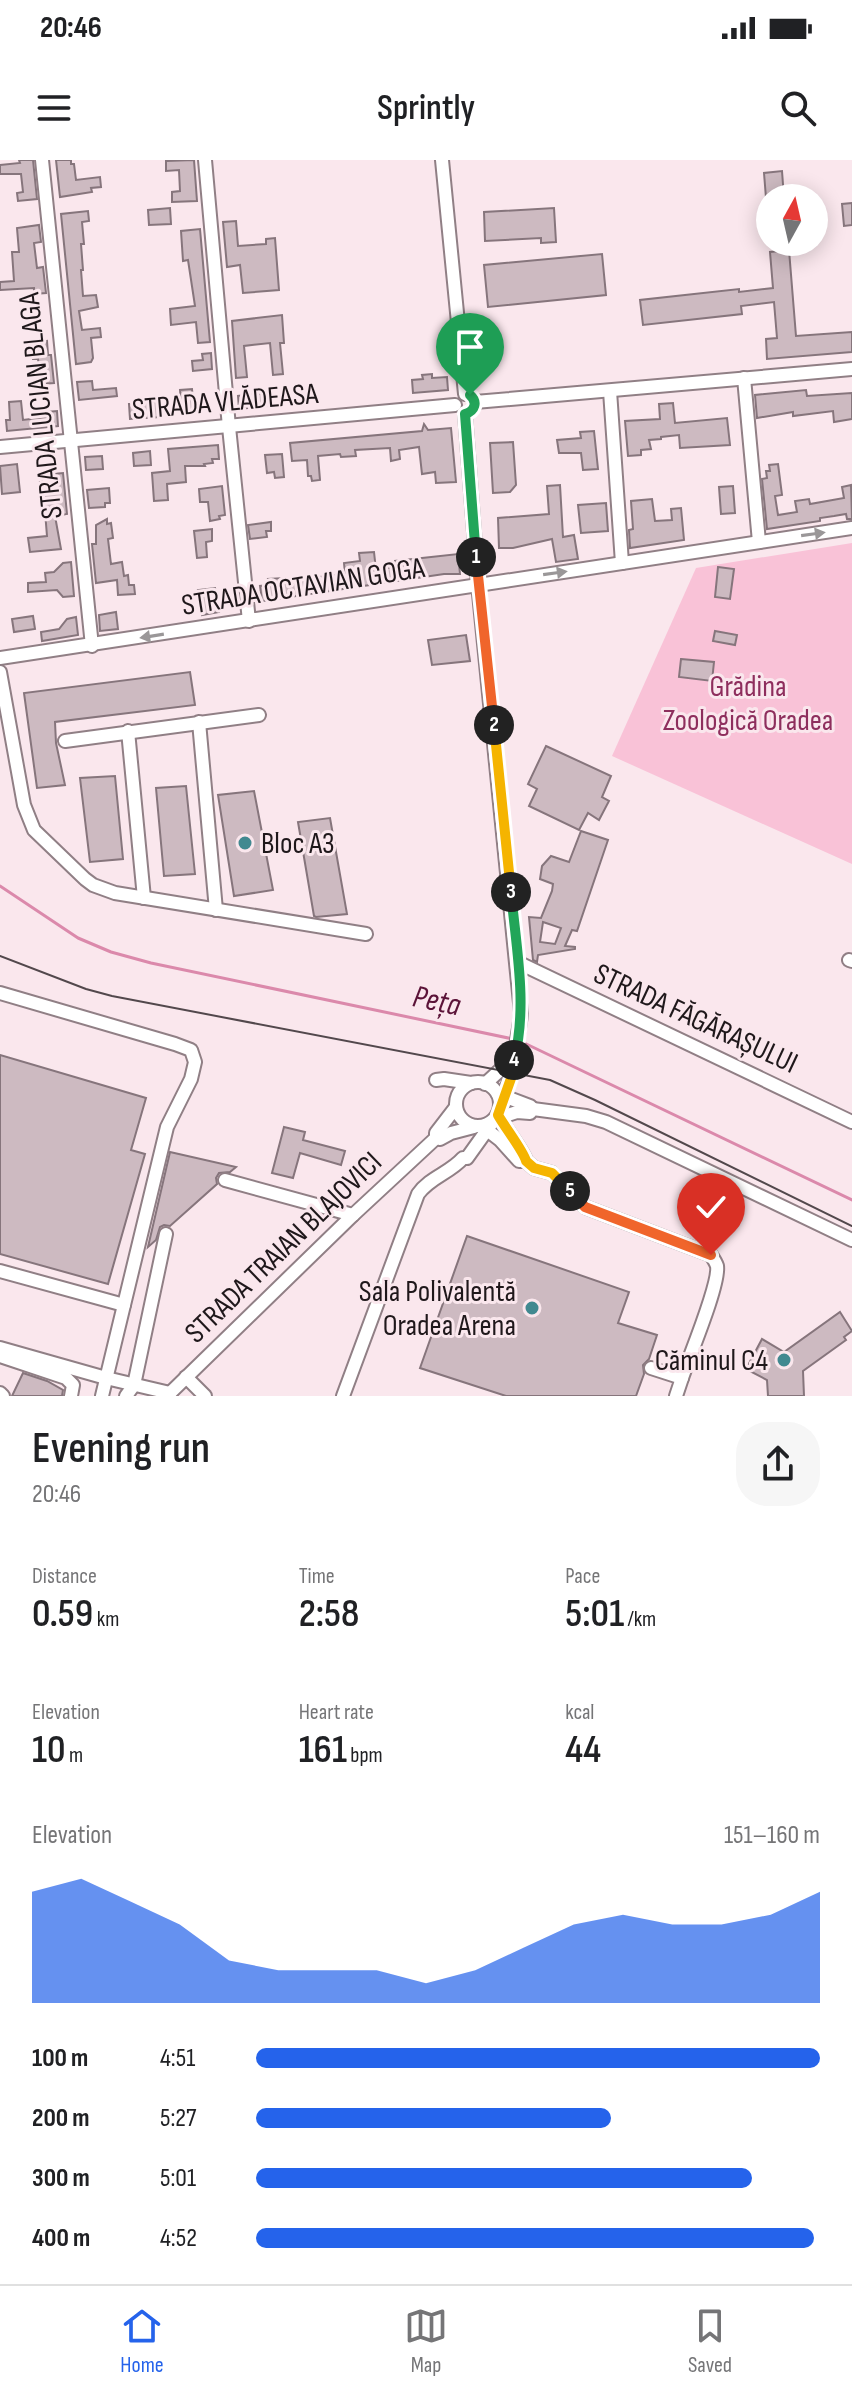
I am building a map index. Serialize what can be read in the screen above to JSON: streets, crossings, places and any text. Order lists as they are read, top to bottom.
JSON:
{
  "streets": {
    "street": [
      "STRADA VLĂDEASA",
      "STRADA LUCIAN BLAGA",
      "STRADA OCTAVIAN GOGA",
      "STRADA FĂGĂRAȘULUI",
      "STRADA TRAIAN BLAJOVICI"
    ]
  },
  "crossings": [
    ["STRADA VLĂDEASA", "STRADA LUCIAN BLAGA"],
    ["STRADA VLĂDEASA", "STRADA TRAIAN BLAJOVICI"],
    ["STRADA LUCIAN BLAGA", "STRADA OCTAVIAN GOGA"],
    ["STRADA OCTAVIAN GOGA", "STRADA TRAIAN BLAJOVICI"],
    ["STRADA FĂGĂRAȘULUI", "STRADA TRAIAN BLAJOVICI"]
  ],
  "water": ["Peța"],
  "parks": ["Grădina Zoologică Oradea"],
  "places": ["Bloc A3", "Sala Polivalentă Oradea Arena", "Căminul C4"],
  "north": "top",
  "page": {
    "status": "20:46",
    "header": "Sprintly",
    "pins": [
      "1",
      "2",
      "3",
      "4",
      "5"
    ],
    "heading": ["Evening run", "20:46"],
    "stats": [
      ["Distance", "0.59 km"],
      ["Time", "2:58"],
      ["Pace", "5:01 /km"],
      ["Elevation", "10 m"],
      ["Heart rate", "161 bpm"],
      ["kcal", "44"]
    ],
    "chart": ["Elevation", "151–160 m"],
    "list": [
      {
        "name": "100 m",
        "note": "4:51"
      },
      {
        "name": "200 m",
        "note": "5:27"
      },
      {
        "name": "300 m",
        "note": "5:01"
      },
      {
        "name": "400 m",
        "note": "4:52"
      }
    ],
    "tabs": ["Home", "Map", "Saved"]
  }
}
